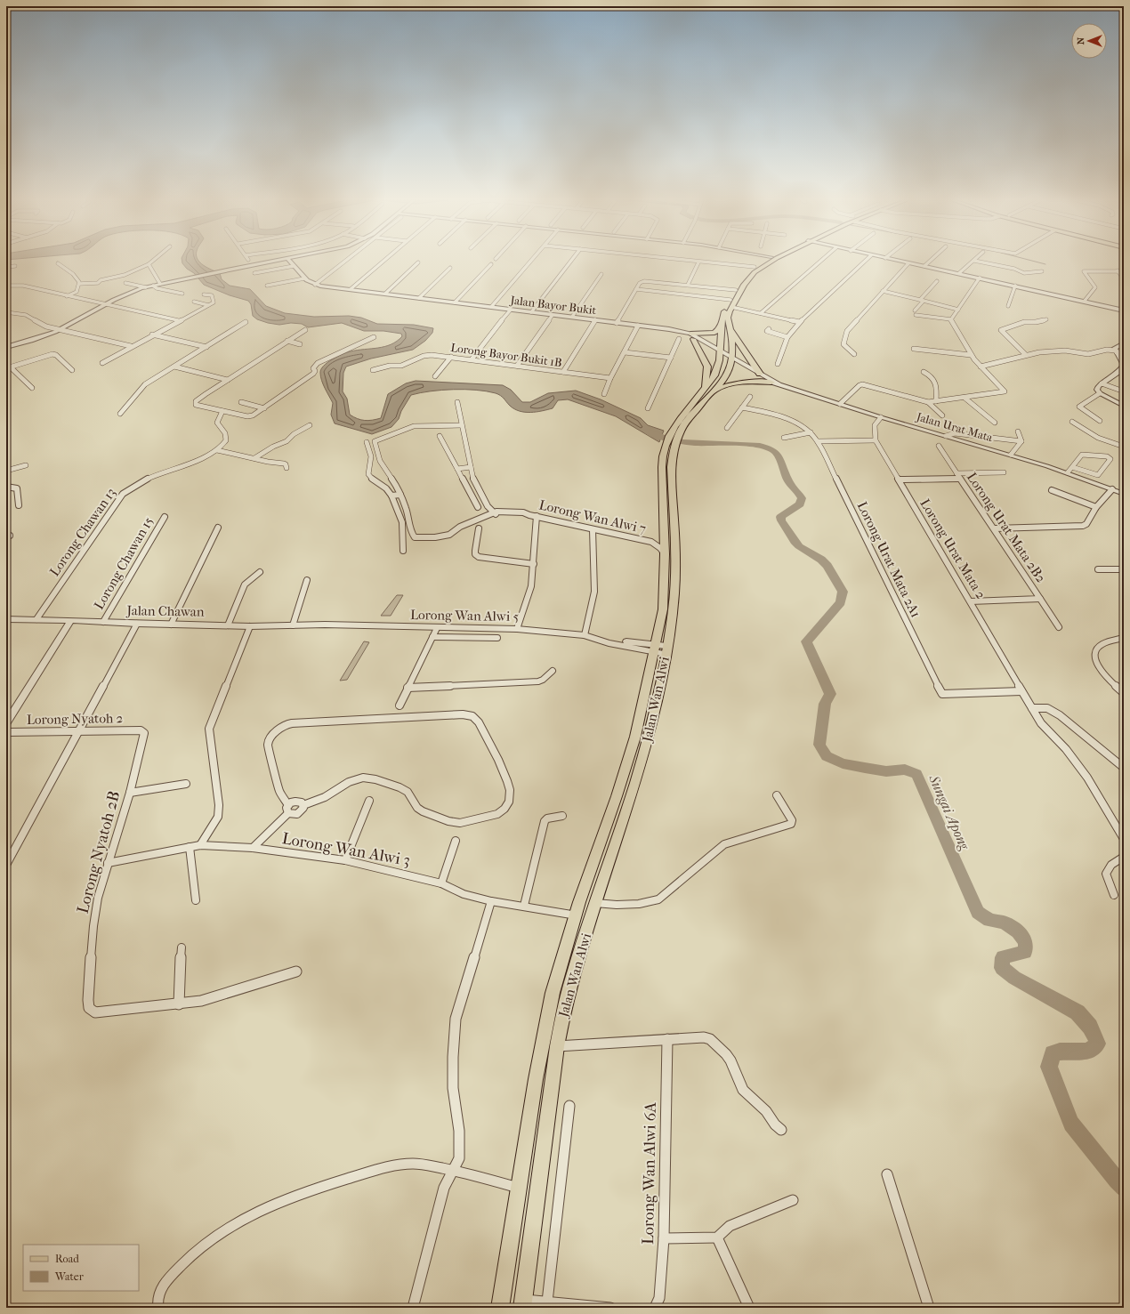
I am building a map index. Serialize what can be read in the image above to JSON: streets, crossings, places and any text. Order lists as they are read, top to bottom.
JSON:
{
  "streets": {
    "main road": ["Jalan Wan Alwi"],
    "street": [
      "Jalan Bayor Bukit",
      "Lorong Bayor Bukit 1B",
      "Jalan Urat Mata",
      "Lorong Wan Alwi 7",
      "Lorong Urat Mata 2B2",
      "Lorong Chawan 13",
      "Lorong Urat Mata 2",
      "Lorong Urat Mata 2A1",
      "Lorong Chawan 15",
      "Jalan Chawan",
      "Lorong Wan Alwi 5",
      "Lorong Nyatoh 2",
      "Lorong Wan Alwi 3",
      "Lorong Nyatoh 2B",
      "Lorong Wan Alwi 6A"
    ]
  },
  "crossings": [
    ["Jalan Bayor Bukit", "Jalan Wan Alwi"],
    ["Lorong Urat Mata 2B2", "Lorong Urat Mata 2"],
    ["Lorong Chawan 13", "Jalan Chawan"],
    ["Lorong Urat Mata 2", "Lorong Urat Mata 2A1"],
    ["Lorong Chawan 15", "Jalan Chawan"],
    ["Jalan Chawan", "Lorong Wan Alwi 5"],
    ["Lorong Wan Alwi 5", "Jalan Wan Alwi"],
    ["Jalan Wan Alwi", "Lorong Wan Alwi 3"],
    ["Lorong Nyatoh 2", "Lorong Nyatoh 2B"],
    ["Lorong Wan Alwi 3", "Lorong Nyatoh 2B"]
  ],
  "water": ["Sungai Apong"],
  "legend": ["Road", "Water"],
  "north": "left"
}
